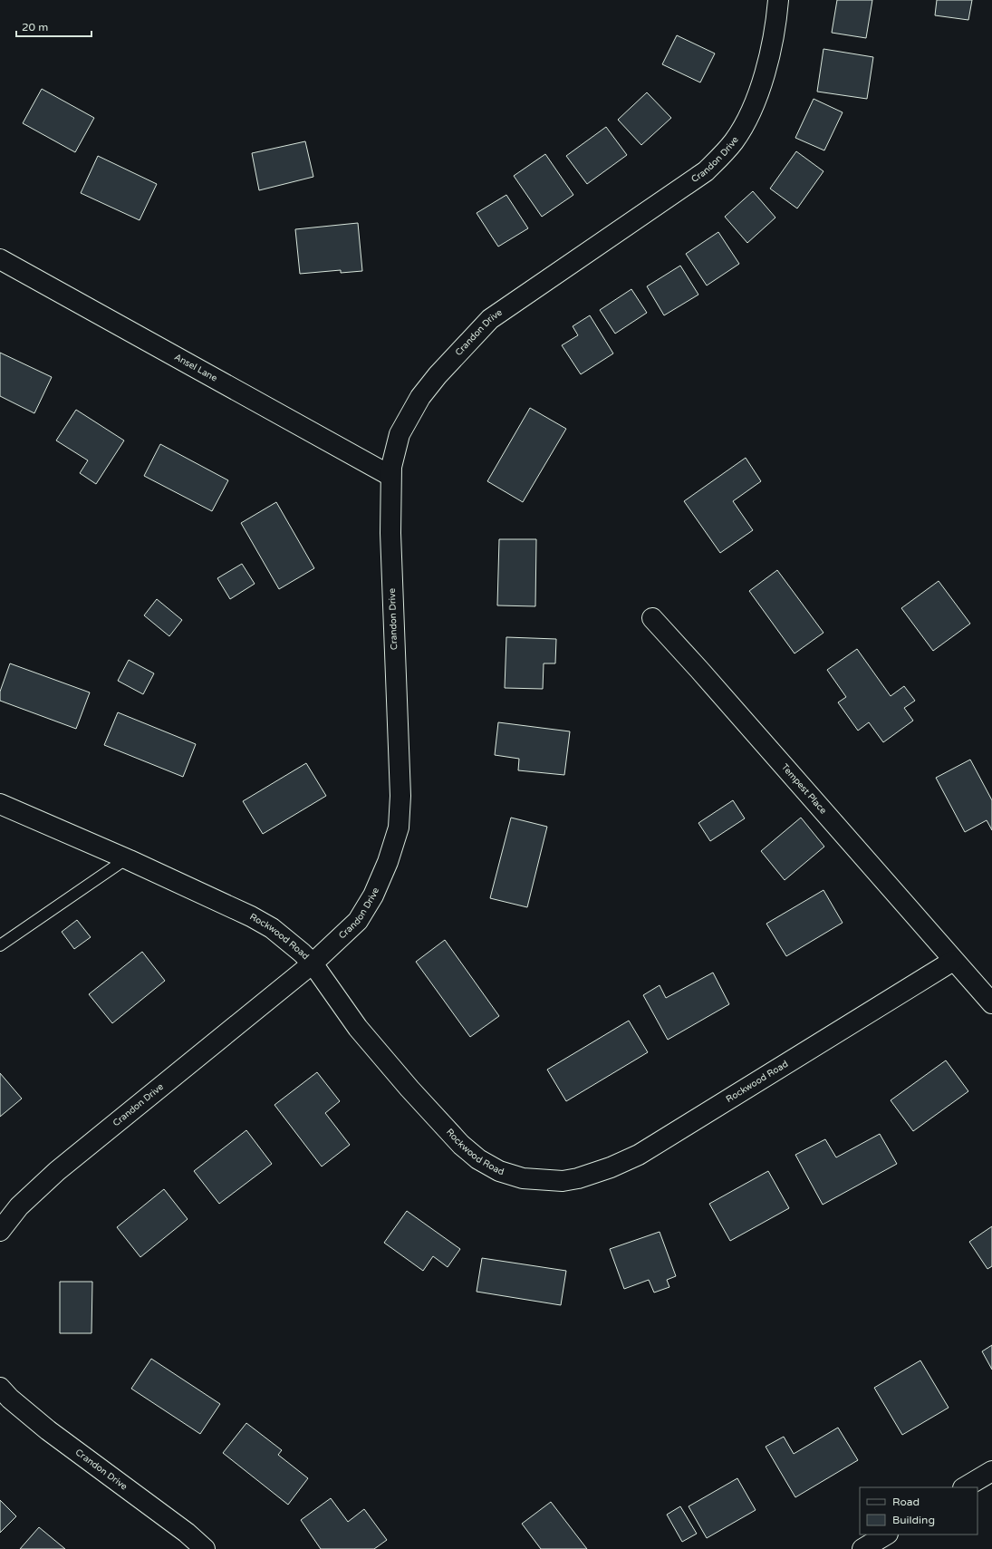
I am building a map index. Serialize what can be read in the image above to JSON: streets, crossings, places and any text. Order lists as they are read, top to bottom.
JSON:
{
  "streets": {
    "street": [
      "Crandon Drive",
      "Ansel Lane",
      "Tempest Place",
      "Rockwood Road"
    ]
  },
  "crossings": [
    ["Crandon Drive", "Ansel Lane"],
    ["Crandon Drive", "Rockwood Road"],
    ["Tempest Place", "Rockwood Road"]
  ],
  "legend": ["Road", "Building"],
  "scale_bar": "20 m"
}
